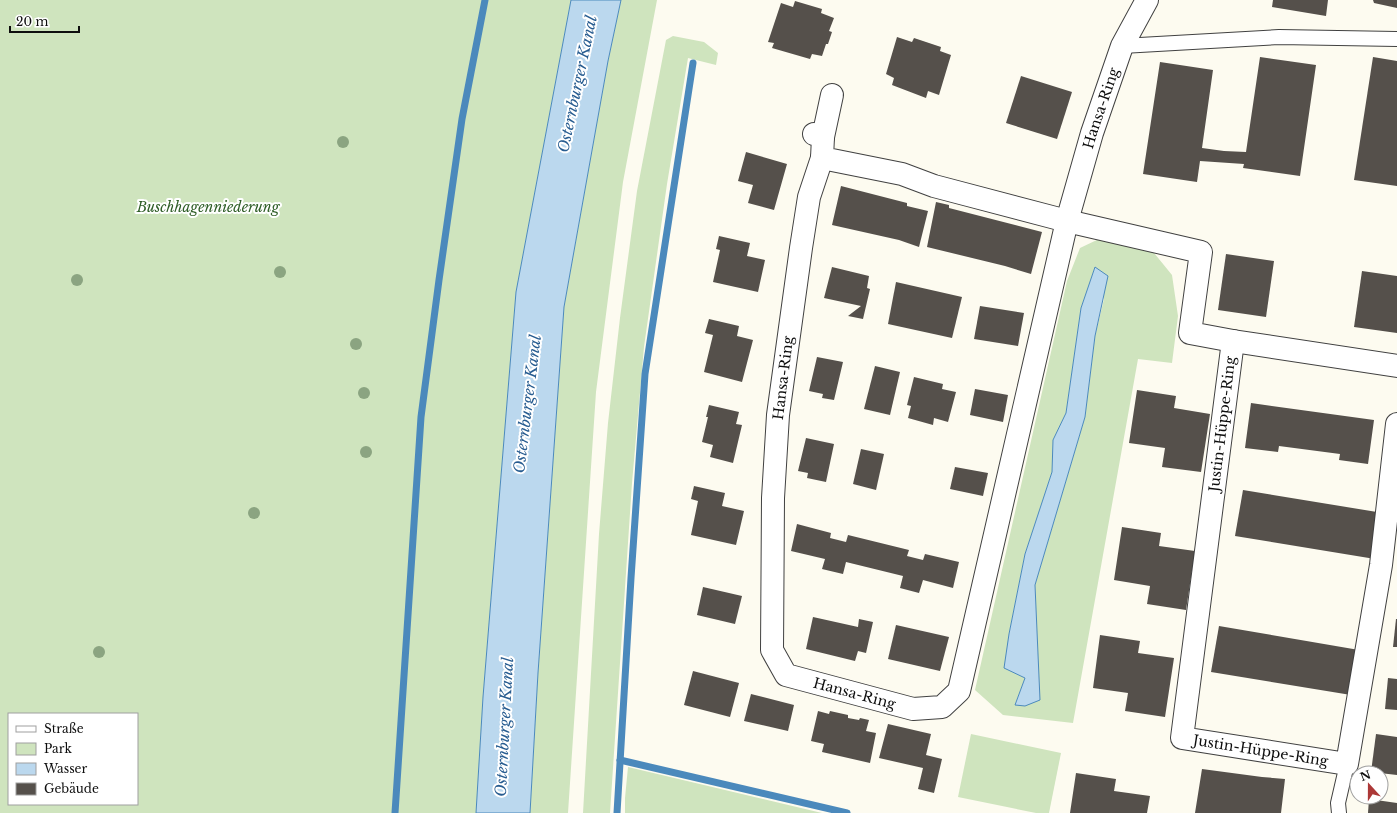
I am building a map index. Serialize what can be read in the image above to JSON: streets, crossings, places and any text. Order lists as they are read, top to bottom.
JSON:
{
  "streets": {
    "street": ["Hansa-Ring", "Justin-Hüppe-Ring"]
  },
  "crossings": [
    ["Hansa-Ring", "Justin-Hüppe-Ring"]
  ],
  "water": ["Osternburger Kanal"],
  "parks": ["Buschhagenniederung"],
  "legend": [
    "Straße",
    "Park",
    "Wasser",
    "Gebäude"
  ],
  "scale_bar": "20 m",
  "north": "top"
}
